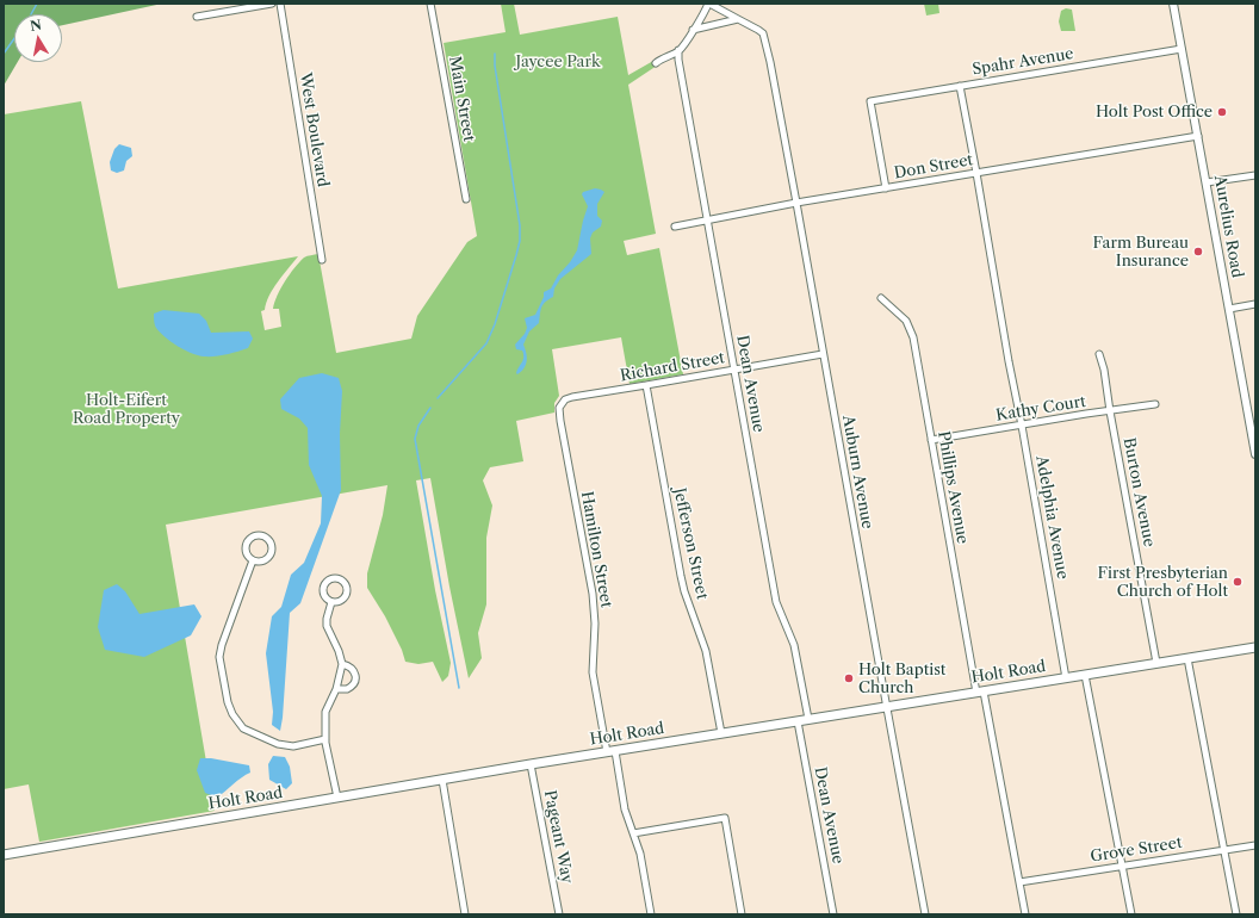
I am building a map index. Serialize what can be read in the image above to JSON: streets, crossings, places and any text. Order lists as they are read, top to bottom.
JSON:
{
  "streets": {
    "main road": ["Holt Road"],
    "street": [
      "Spahr Avenue",
      "Main Street",
      "West Boulevard",
      "Don Street",
      "Aurelius Road",
      "Richard Street",
      "Dean Avenue",
      "Kathy Court",
      "Auburn Avenue",
      "Phillips Avenue",
      "Burton Avenue",
      "Adelphia Avenue",
      "Jefferson Street",
      "Hamilton Street",
      "Pageant Way",
      "Grove Street"
    ]
  },
  "crossings": [
    ["Spahr Avenue", "Don Street"],
    ["Spahr Avenue", "Aurelius Road"],
    ["Don Street", "Aurelius Road"],
    ["Don Street", "Dean Avenue"],
    ["Don Street", "Auburn Avenue"],
    ["Don Street", "Adelphia Avenue"],
    ["Richard Street", "Dean Avenue"],
    ["Richard Street", "Auburn Avenue"],
    ["Richard Street", "Jefferson Street"],
    ["Richard Street", "Hamilton Street"],
    ["Dean Avenue", "Holt Road"],
    ["Kathy Court", "Phillips Avenue"],
    ["Kathy Court", "Burton Avenue"],
    ["Kathy Court", "Adelphia Avenue"],
    ["Auburn Avenue", "Holt Road"],
    ["Phillips Avenue", "Holt Road"],
    ["Phillips Avenue", "Grove Street"],
    ["Burton Avenue", "Holt Road"],
    ["Adelphia Avenue", "Holt Road"],
    ["Jefferson Street", "Holt Road"],
    ["Hamilton Street", "Holt Road"],
    ["Holt Road", "Pageant Way"]
  ],
  "parks": ["Jaycee Park", "Holt-Eifert Road Property"],
  "places": [
    "Holt Post Office",
    "Farm Bureau Insurance",
    "First Presbyterian Church of Holt",
    "Holt Baptist Church"
  ],
  "north": "top"
}
